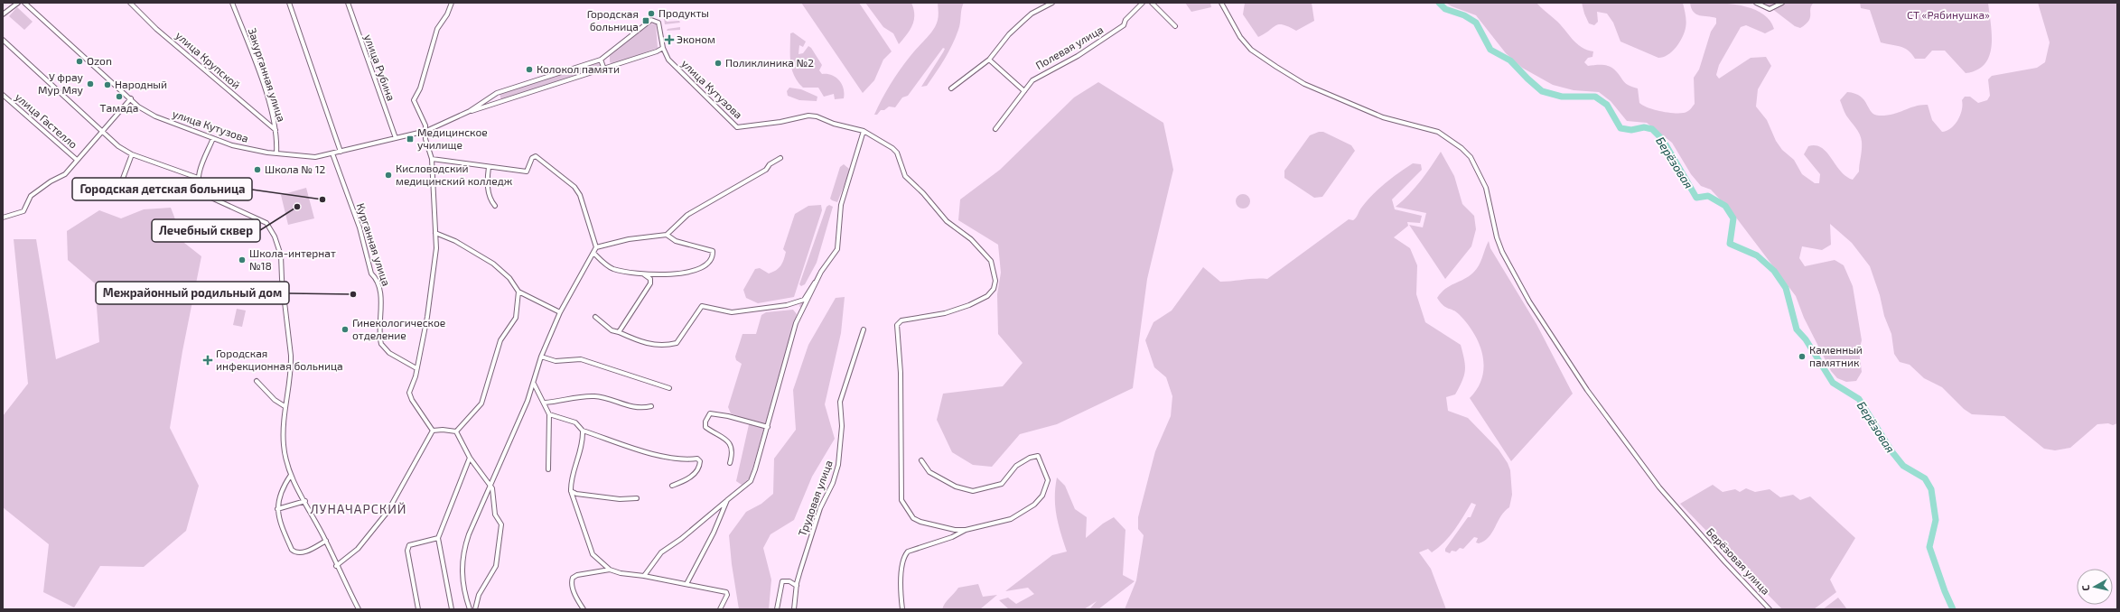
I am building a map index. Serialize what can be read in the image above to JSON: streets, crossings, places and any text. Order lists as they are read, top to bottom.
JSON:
{
  "streets": {
    "street": [
      "Полевая улица",
      "улица Крупской",
      "улица Рубина",
      "Закурганная улица",
      "улица Кутузова",
      "улица Гастелло",
      "Курганная улица",
      "Трудовая улица",
      "Берёзовая улица"
    ]
  },
  "crossings": [
    ["улица Крупской", "Закурганная улица"],
    ["улица Рубина", "улица Кутузова"],
    ["Закурганная улица", "улица Кутузова"],
    ["улица Кутузова", "улица Гастелло"],
    ["улица Кутузова", "Курганная улица"]
  ],
  "districts": ["ЛУНАЧАРСКИЙ"],
  "water": ["Берёзовая"],
  "parks": ["СТ «Рябинушка»"],
  "places": {
    "other": [
      "Продукты",
      "Ozon",
      "Поликлиника №2",
      "Колокол памяти",
      "У фрау Мур Мяу",
      "Народный",
      "Тамада",
      "Школа № 12",
      "Кисловодский медицинский колледж",
      "Городская детская больница",
      "Лечебный сквер",
      "Школа-интернат №18",
      "Межрайонный родильный дом",
      "Гинекологическое отделение",
      "Каменный памятник"
    ],
    "transit": ["Городская больница", "Медицинское училище"],
    "health": ["Эконом", "Городская инфекционная больница"]
  },
  "north": "left"
}
